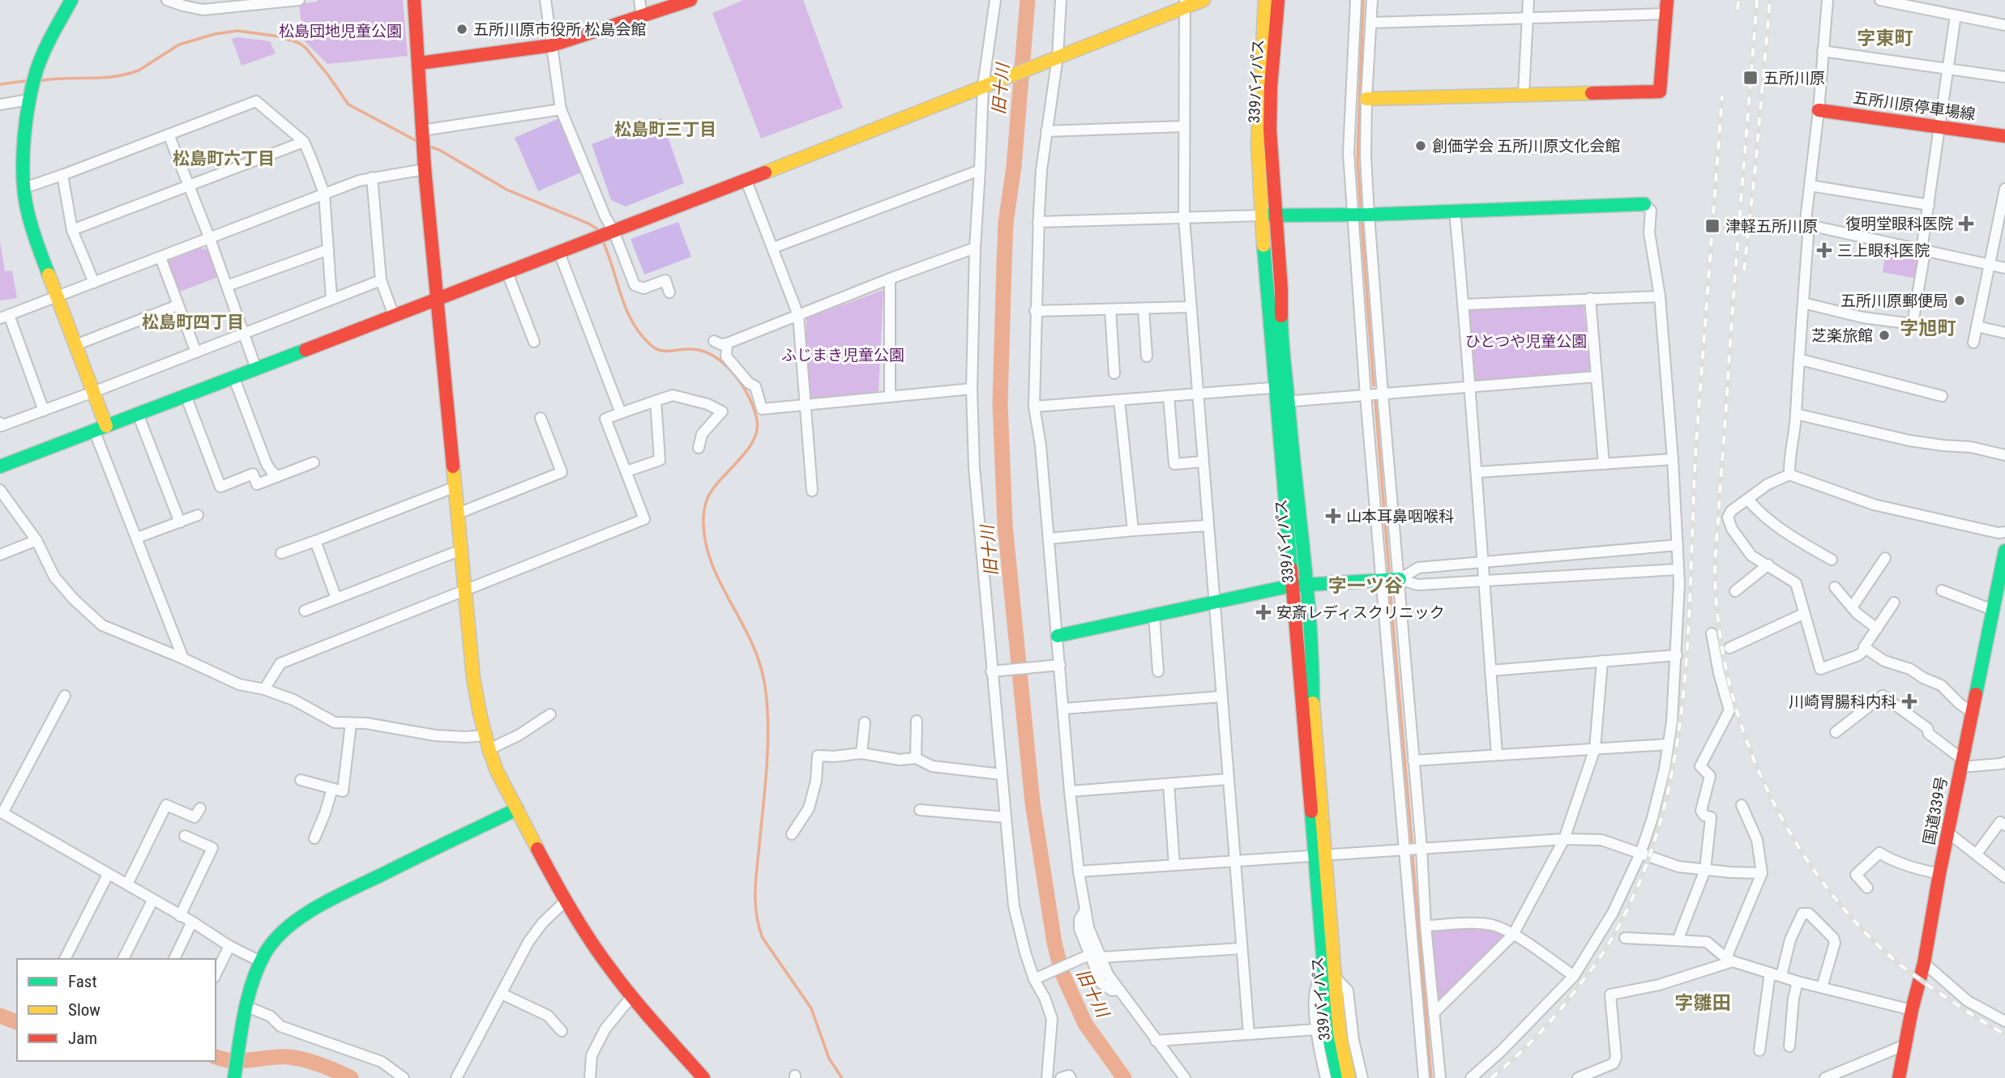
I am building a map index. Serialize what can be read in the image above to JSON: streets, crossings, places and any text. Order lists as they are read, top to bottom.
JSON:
{
  "streets": {
    "main road": ["339バイパス", "五所川原停車場線", "国道339号"]
  },
  "districts": [
    "字東町",
    "松島町三丁目",
    "松島町六丁目",
    "松島町四丁目",
    "字旭町",
    "字一ツ谷",
    "字雛田"
  ],
  "water": ["旧十川"],
  "parks": ["松島団地児童公園", "ひとつや児童公園", "ふじまき児童公園"],
  "places": {
    "other": [
      "五所川原市役所 松島会館",
      "創価学会 五所川原文化会館",
      "五所川原郵便局",
      "芝楽旅館"
    ],
    "transit": ["五所川原", "津軽五所川原"],
    "health": [
      "復明堂眼科医院",
      "三上眼科医院",
      "山本耳鼻咽喉科",
      "安斎レディスクリニック",
      "川崎胃腸科内科"
    ]
  },
  "legend": ["Fast", "Slow", "Jam"]
}
